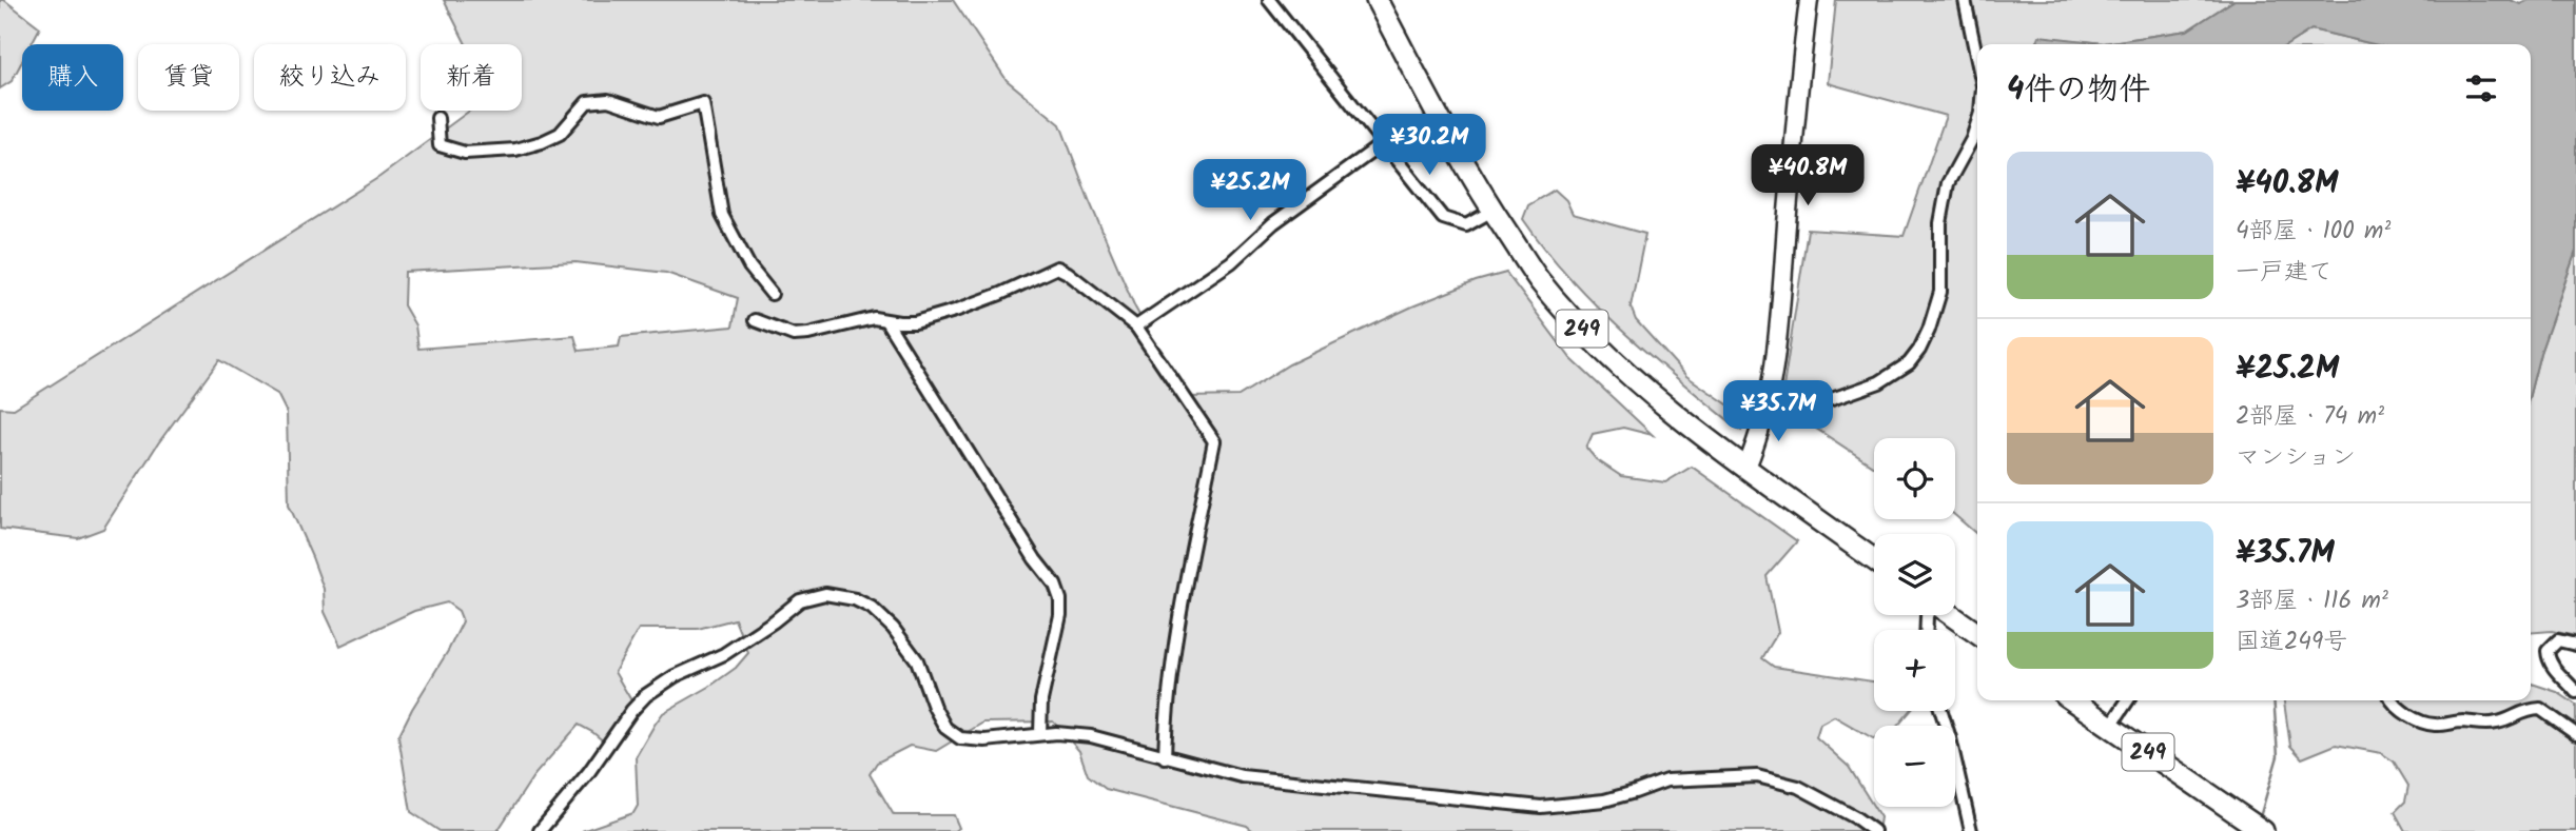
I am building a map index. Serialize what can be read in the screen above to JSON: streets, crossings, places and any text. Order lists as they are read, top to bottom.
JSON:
{
  "streets": {
    "highway": ["249"]
  },
  "page": {
    "chip": [
      "購入",
      "賃貸",
      "絞り込み",
      "新着"
    ],
    "heading": "4件の物件",
    "price": [
      "¥30.2M",
      "¥40.8M",
      "¥25.2M",
      "¥35.7M"
    ],
    "list": [
      {
        "name": "¥40.8M",
        "note": "4部屋 · 100 m² · 一戸建て"
      },
      {
        "name": "¥25.2M",
        "note": "2部屋 · 74 m² · マンション"
      },
      {
        "name": "¥35.7M",
        "note": "3部屋 · 116 m² · 国道249号"
      }
    ],
    "map_buttons": ["+", "−"]
  }
}
